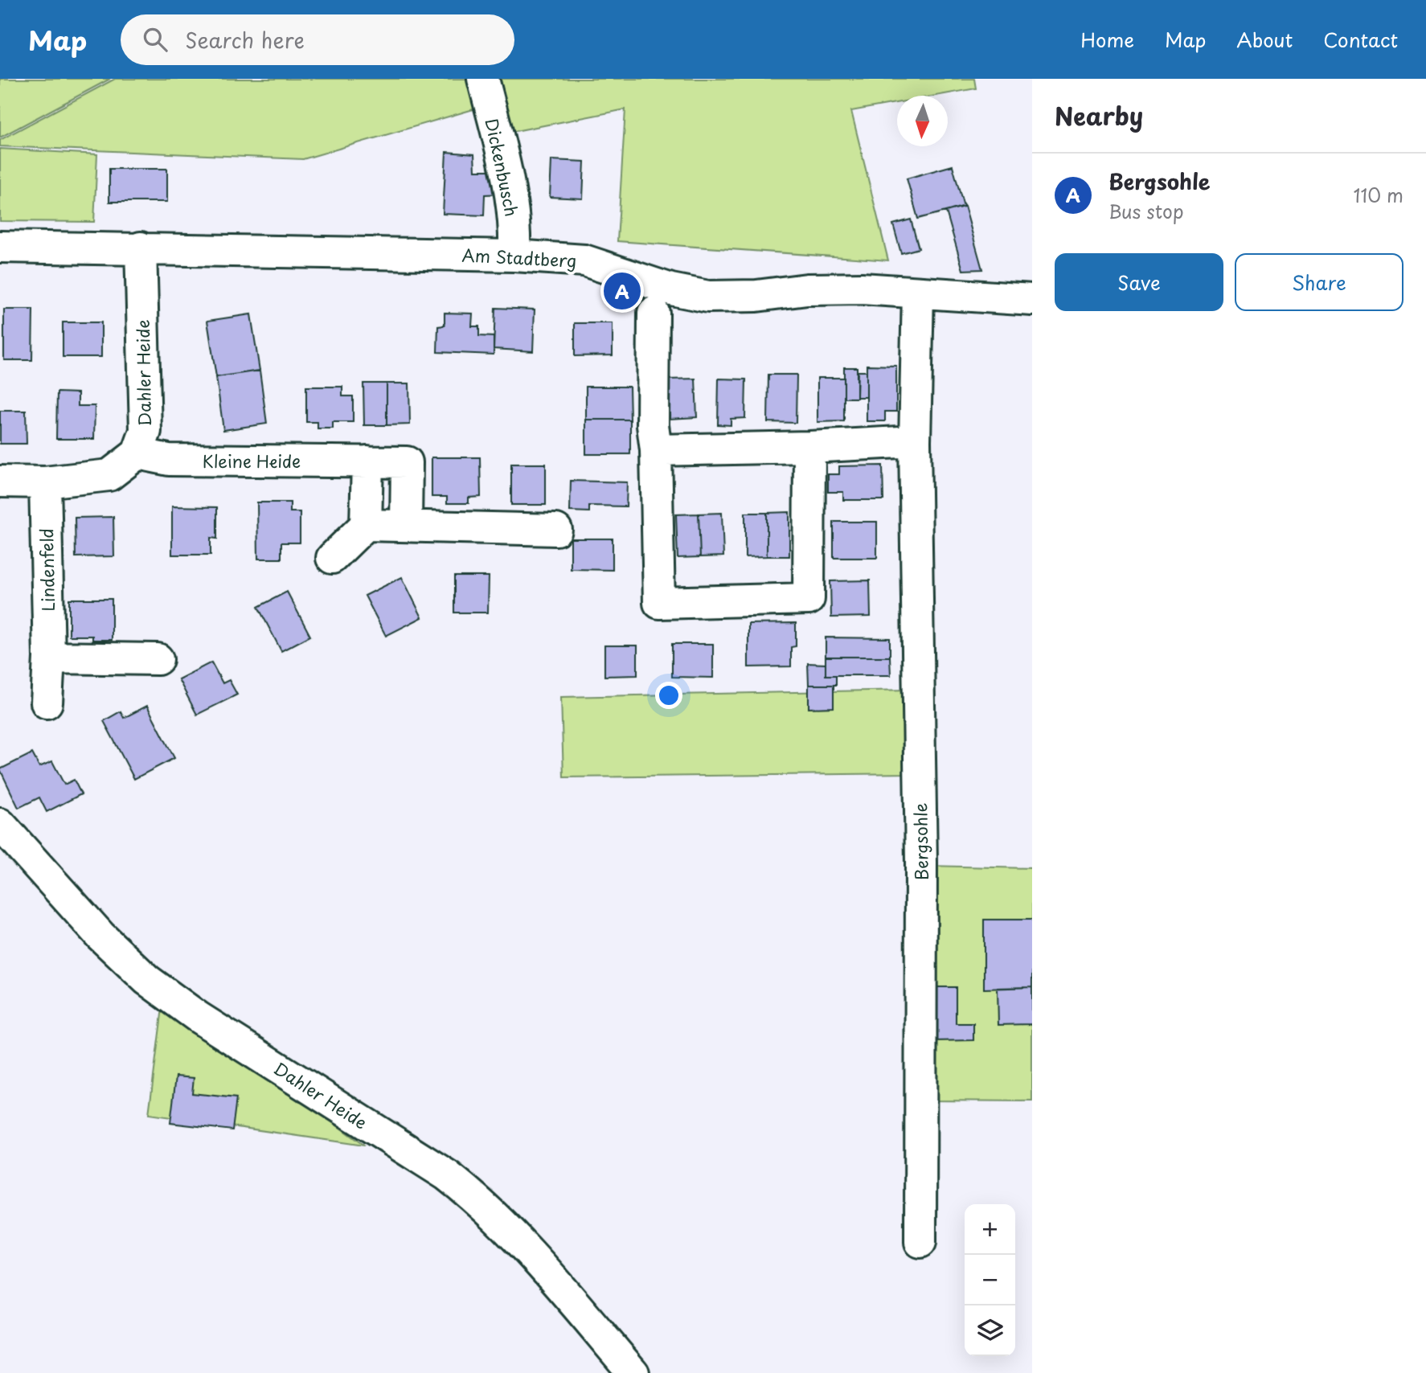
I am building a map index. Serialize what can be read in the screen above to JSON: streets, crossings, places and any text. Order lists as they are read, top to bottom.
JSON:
{
  "streets": {
    "street": [
      "Dickenbusch",
      "Am Stadtberg",
      "Dahler Heide",
      "Kleine Heide",
      "Lindenfeld",
      "Bergsohle"
    ]
  },
  "crossings": [
    ["Dickenbusch", "Am Stadtberg"],
    ["Am Stadtberg", "Dahler Heide"],
    ["Am Stadtberg", "Bergsohle"],
    ["Dahler Heide", "Kleine Heide"]
  ],
  "north": "bottom",
  "page": {
    "header": "Map",
    "search": "Search here",
    "nav": [
      "Home",
      "Map",
      "About",
      "Contact"
    ],
    "heading": "Nearby",
    "list": [
      {
        "mark": "A",
        "name": "Bergsohle",
        "note": "Bus stop",
        "value": "110 m"
      }
    ],
    "buttons": ["Save", "Share"],
    "pins": "A",
    "map_buttons": ["+", "−"]
  }
}
